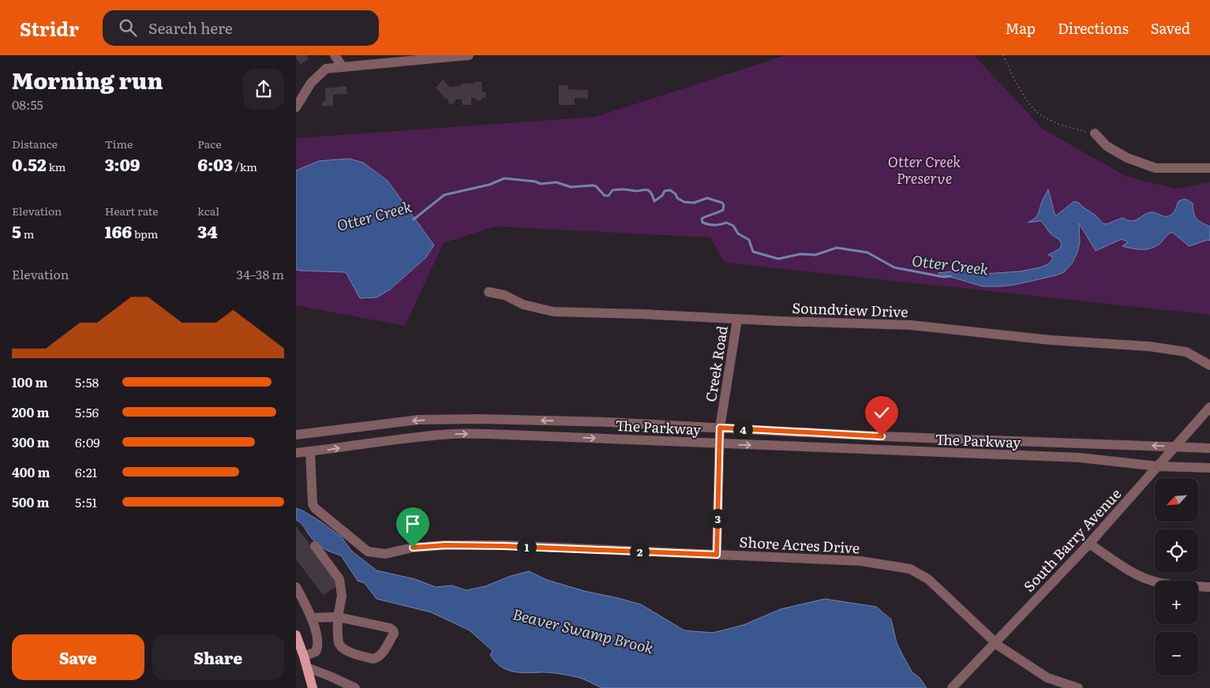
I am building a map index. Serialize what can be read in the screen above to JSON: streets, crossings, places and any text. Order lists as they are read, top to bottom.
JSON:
{
  "streets": {
    "street": [
      "Soundview Drive",
      "Creek Road",
      "The Parkway",
      "South Barry Avenue",
      "Shore Acres Drive"
    ]
  },
  "crossings": [
    ["Soundview Drive", "Creek Road"],
    ["Creek Road", "The Parkway"],
    ["Creek Road", "Shore Acres Drive"],
    ["The Parkway", "South Barry Avenue"],
    ["The Parkway", "Shore Acres Drive"],
    ["South Barry Avenue", "Shore Acres Drive"]
  ],
  "water": ["Otter Creek", "Beaver Swamp Brook"],
  "parks": ["Otter Creek Preserve"],
  "north": "bottom left",
  "page": {
    "header": "Stridr",
    "search": "Search here",
    "nav": ["Map", "Directions", "Saved"],
    "heading": ["Morning run", "08:55"],
    "stats": [
      ["Distance", "0.52 km"],
      ["Time", "3:09"],
      ["Pace", "6:03 /km"],
      ["Elevation", "5 m"],
      ["Heart rate", "166 bpm"],
      ["kcal", "34"]
    ],
    "chart": ["Elevation", "34–38 m"],
    "list": [
      {
        "name": "100 m",
        "note": "5:58"
      },
      {
        "name": "200 m",
        "note": "5:56"
      },
      {
        "name": "300 m",
        "note": "6:09"
      },
      {
        "name": "400 m",
        "note": "6:21"
      },
      {
        "name": "500 m",
        "note": "5:51"
      }
    ],
    "pins": [
      "4",
      "3",
      "1",
      "2"
    ],
    "map_buttons": ["+", "−"],
    "buttons": ["Save", "Share"]
  }
}
